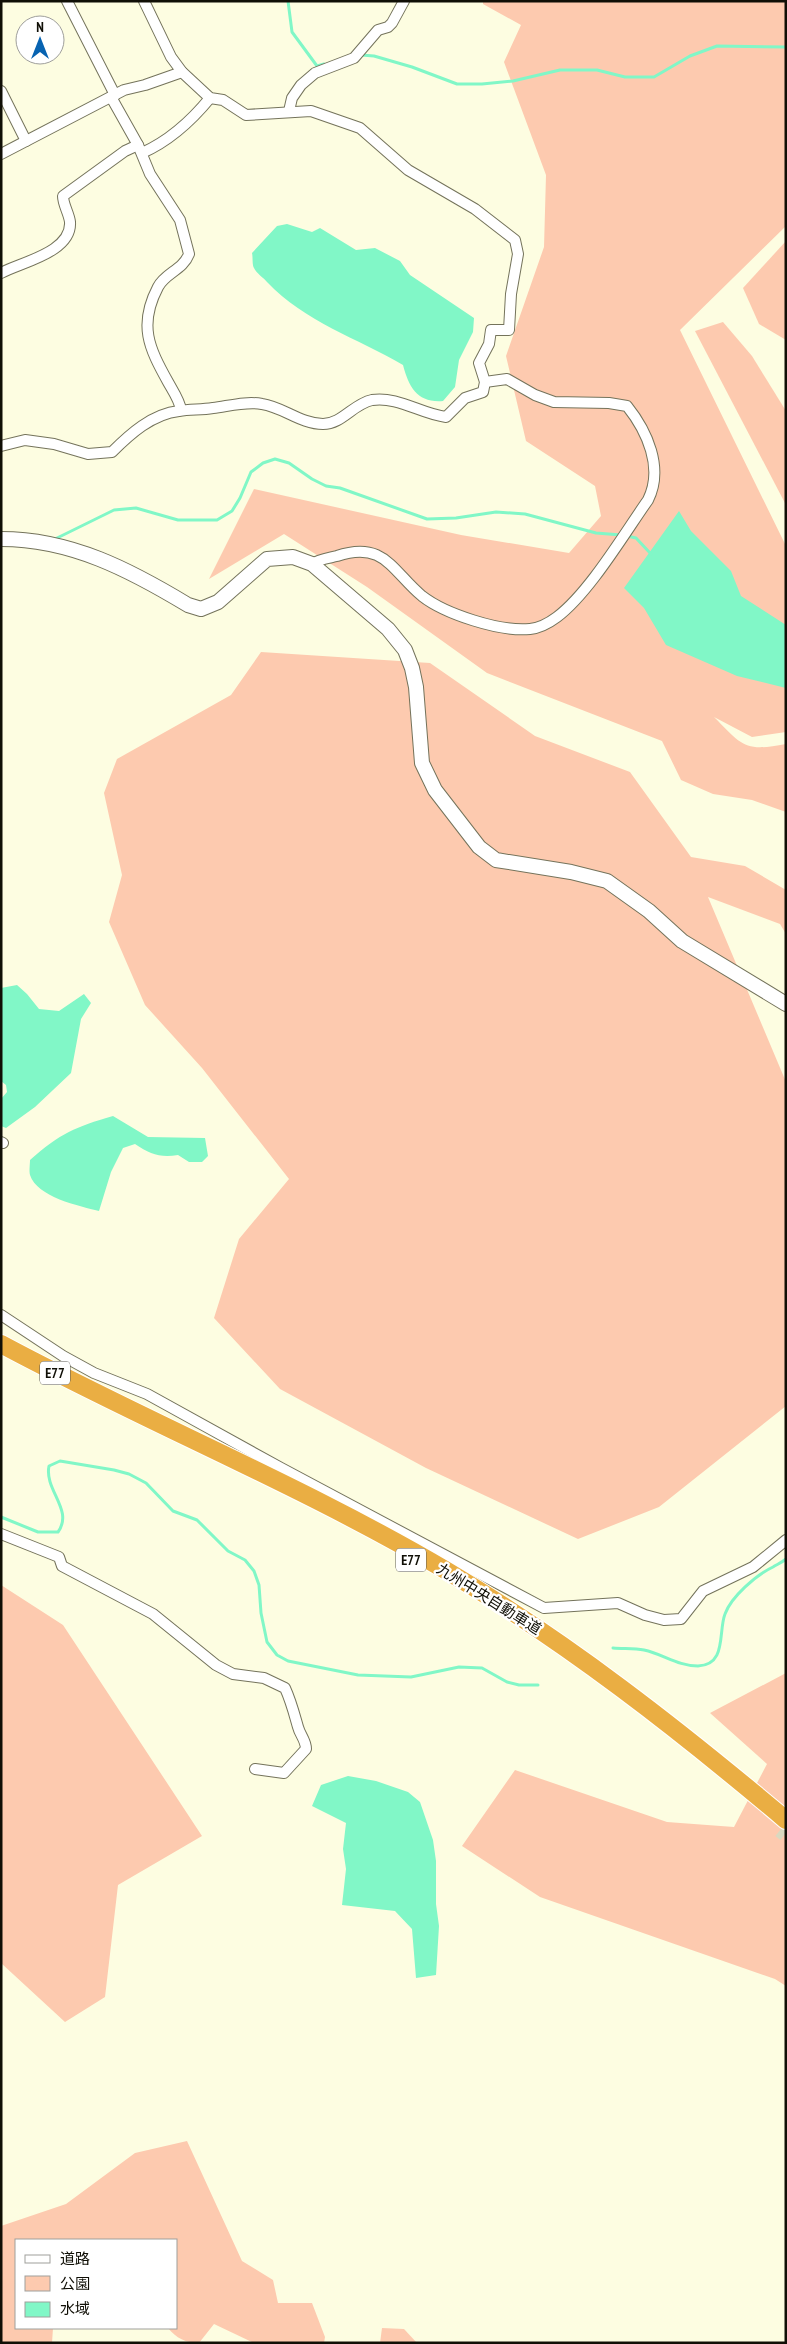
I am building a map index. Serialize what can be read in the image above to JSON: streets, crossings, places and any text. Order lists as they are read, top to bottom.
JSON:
{
  "streets": {
    "highway": ["E77", "九州中央自動車道"]
  },
  "legend": ["道路", "公園", "水域"],
  "north": "top"
}
